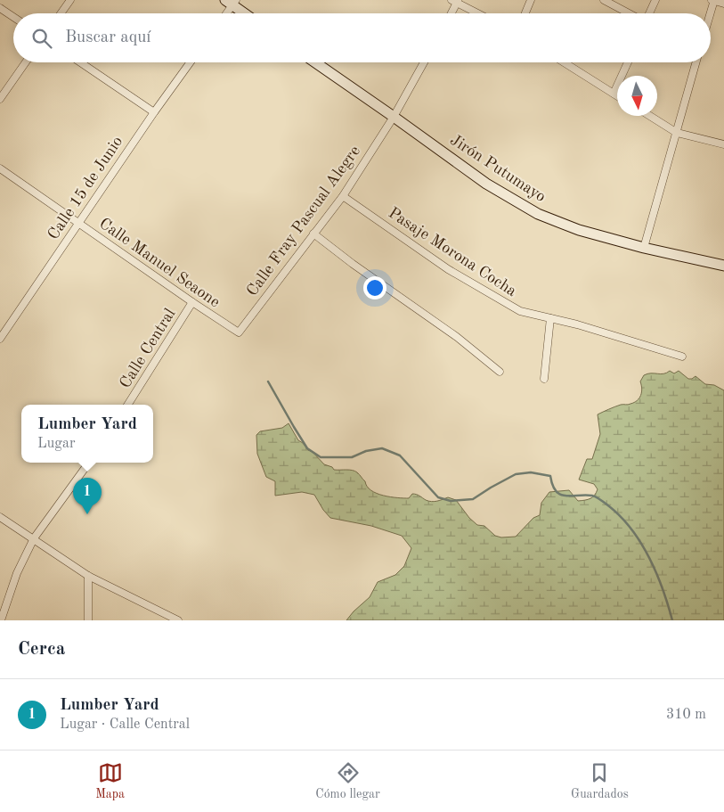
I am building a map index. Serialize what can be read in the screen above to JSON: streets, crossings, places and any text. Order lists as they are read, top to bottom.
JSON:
{
  "streets": {
    "street": [
      "Jirón Putumayo",
      "Calle 15 de Junio",
      "Calle Fray Pascual Alegre",
      "Pasaje Morona Cocha",
      "Calle Manuel Seaone",
      "Calle Central"
    ]
  },
  "crossings": [
    ["Jirón Putumayo", "Calle Fray Pascual Alegre"],
    ["Calle 15 de Junio", "Calle Manuel Seaone"],
    ["Calle Fray Pascual Alegre", "Pasaje Morona Cocha"],
    ["Calle Fray Pascual Alegre", "Calle Manuel Seaone"],
    ["Calle Manuel Seaone", "Calle Central"]
  ],
  "north": "bottom",
  "page": {
    "search": "Buscar aquí",
    "popup": ["Lumber Yard", "Lugar"],
    "pins": "1",
    "heading": "Cerca",
    "list": [
      {
        "mark": "1",
        "name": "Lumber Yard",
        "note": "Lugar · Calle Central",
        "value": "310 m"
      }
    ],
    "nav": ["Mapa", "Cómo llegar", "Guardados"]
  }
}
